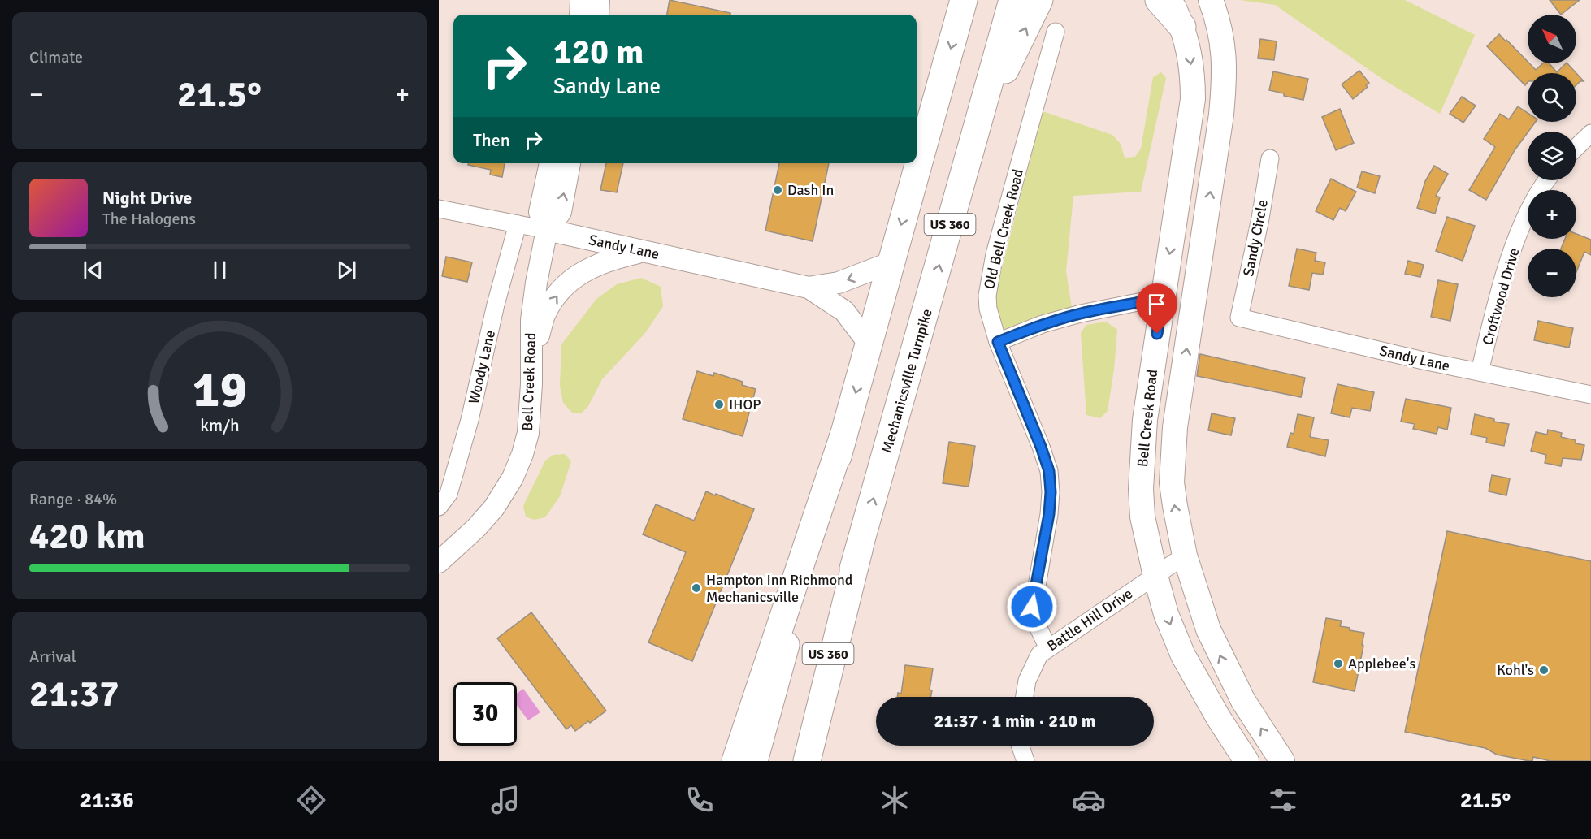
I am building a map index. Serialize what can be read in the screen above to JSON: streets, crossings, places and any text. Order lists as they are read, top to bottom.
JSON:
{
  "streets": {
    "highway": ["US 360", "Mechanicsville Turnpike"],
    "main road": ["Bell Creek Road"],
    "street": [
      "Old Bell Creek Road",
      "Sandy Circle",
      "Sandy Lane",
      "Croftwood Drive",
      "Woody Lane",
      "Battle Hill Drive"
    ]
  },
  "crossings": [
    ["US 360", "Sandy Lane"],
    ["Old Bell Creek Road", "Battle Hill Drive"],
    ["Sandy Circle", "Sandy Lane"],
    ["Sandy Lane", "Croftwood Drive"],
    ["Sandy Lane", "Woody Lane"],
    ["Sandy Lane", "Bell Creek Road"],
    ["Bell Creek Road", "Battle Hill Drive"]
  ],
  "places": [
    "Dash In",
    "IHOP",
    "Hampton Inn Richmond Mechanicsville",
    "Applebee's",
    "Kohl's"
  ],
  "north": "top left",
  "page": {
    "tile": [
      "Climate",
      ["Range · 84%", "420 km"],
      ["Arrival", "21:37"]
    ],
    "map_buttons": ["+", "−"],
    "turn": ["120 m", "Sandy Lane"],
    "heat": ["−", "21.5°", "+"],
    "then": "Then",
    "song": ["Night Drive", "The Halogens"],
    "limit": "30",
    "trip": "21:37 · 1 min · 210 m",
    "tabs": ["21:36", "21.5°"],
    "gauge": ["19", "km/h"]
  }
}
